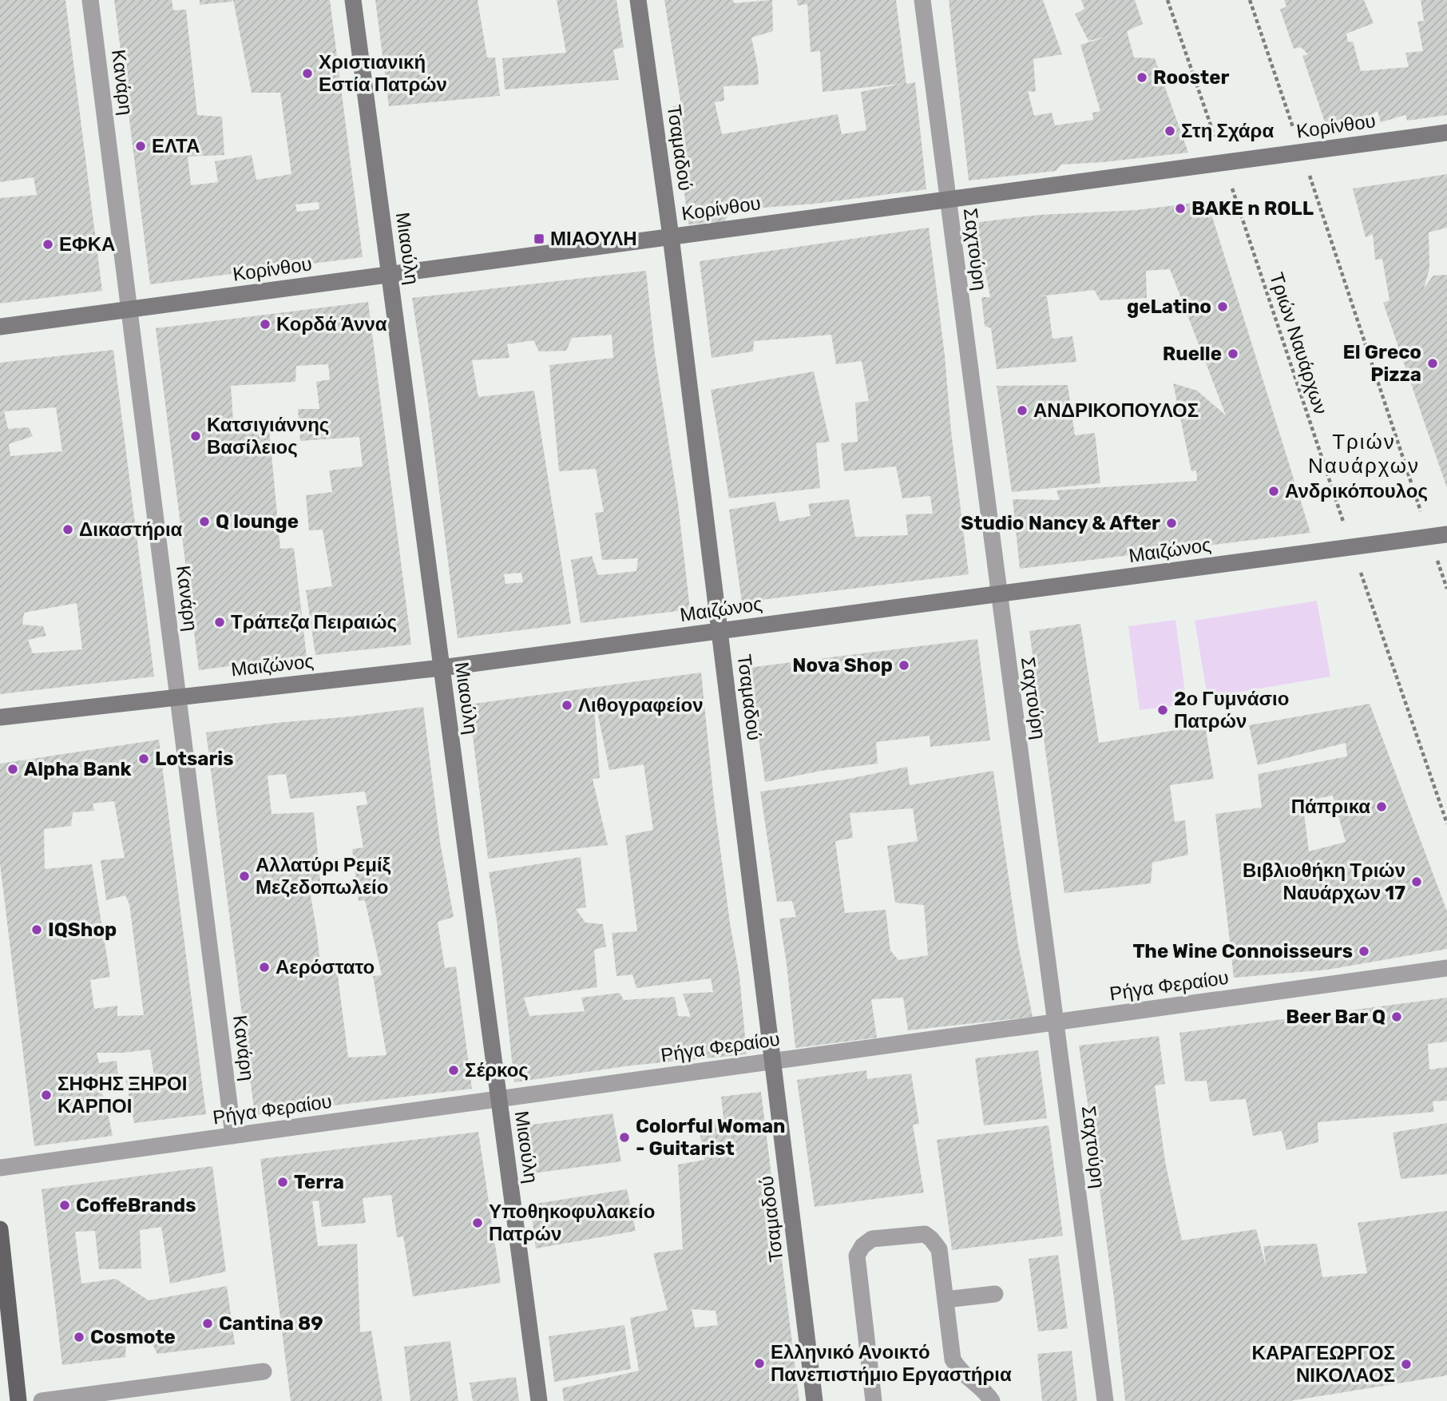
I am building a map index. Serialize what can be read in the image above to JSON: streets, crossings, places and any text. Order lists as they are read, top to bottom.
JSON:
{
  "streets": {
    "main road": [
      "Κορίνθου",
      "Τσαμαδού",
      "Μιαούλη",
      "Μαιζώνος"
    ],
    "street": ["Κανάρη", "Σαχτούρη", "Ρήγα Φεραίου"],
    "path": ["Τριών Ναυάρχων"]
  },
  "crossings": [
    ["Κανάρη", "Κορίνθου"],
    ["Κανάρη", "Μαιζώνος"],
    ["Κανάρη", "Ρήγα Φεραίου"],
    ["Κορίνθου", "Τσαμαδού"],
    ["Κορίνθου", "Μιαούλη"],
    ["Κορίνθου", "Σαχτούρη"],
    ["Κορίνθου", "Τριών Ναυάρχων"],
    ["Τσαμαδού", "Μαιζώνος"],
    ["Τσαμαδού", "Ρήγα Φεραίου"],
    ["Μιαούλη", "Μαιζώνος"],
    ["Μιαούλη", "Ρήγα Φεραίου"],
    ["Σαχτούρη", "Μαιζώνος"],
    ["Σαχτούρη", "Ρήγα Φεραίου"],
    ["Τριών Ναυάρχων", "Μαιζώνος"]
  ],
  "districts": ["Τριών Ναυάρχων"],
  "places": {
    "other": [
      "Χριστιανική Εστία Πατρών",
      "Rooster",
      "Στη Σχάρα",
      "ΕΛΤΑ",
      "BAKE n ROLL",
      "ΕΦΚΑ",
      "geLatino",
      "Κορδά Άννα",
      "Ruelle",
      "El Greco Pizza",
      "ΑΝΔΡΙΚΟΠΟΥΛΟΣ",
      "Κατσιγιάννης Βασίλειος",
      "Ανδρικόπουλος",
      "Q lounge",
      "Studio Nancy & After",
      "Δικαστήρια",
      "Τράπεζα Πειραιώς",
      "Nova Shop",
      "Λιθογραφείον",
      "2ο Γυμνάσιο Πατρών",
      "Lotsaris",
      "Alpha Bank",
      "Πάπρικα",
      "Αλλατύρι Ρεμίξ Μεζεδοπωλείο",
      "Βιβλιοθήκη Τριών Ναυάρχων 17",
      "IQShop",
      "The Wine Connoisseurs",
      "Αερόστατο",
      "Beer Bar Q",
      "Σέρκος",
      "ΣΗΦΗΣ ΞΗΡΟΙ ΚΑΡΠΟΙ",
      "Colorful Woman - Guitarist",
      "Terra",
      "CoffeBrands",
      "Υποθηκοφυλακείο Πατρών",
      "Cantina 89",
      "Cosmote",
      "Ελληνικό Ανοικτό Πανεπιστήμιο Εργαστήρια",
      "ΚΑΡΑΓΕΩΡΓΟΣ ΝΙΚΟΛΑΟΣ"
    ],
    "transit": ["ΜΙΑΟΥΛΗ"]
  }
}
